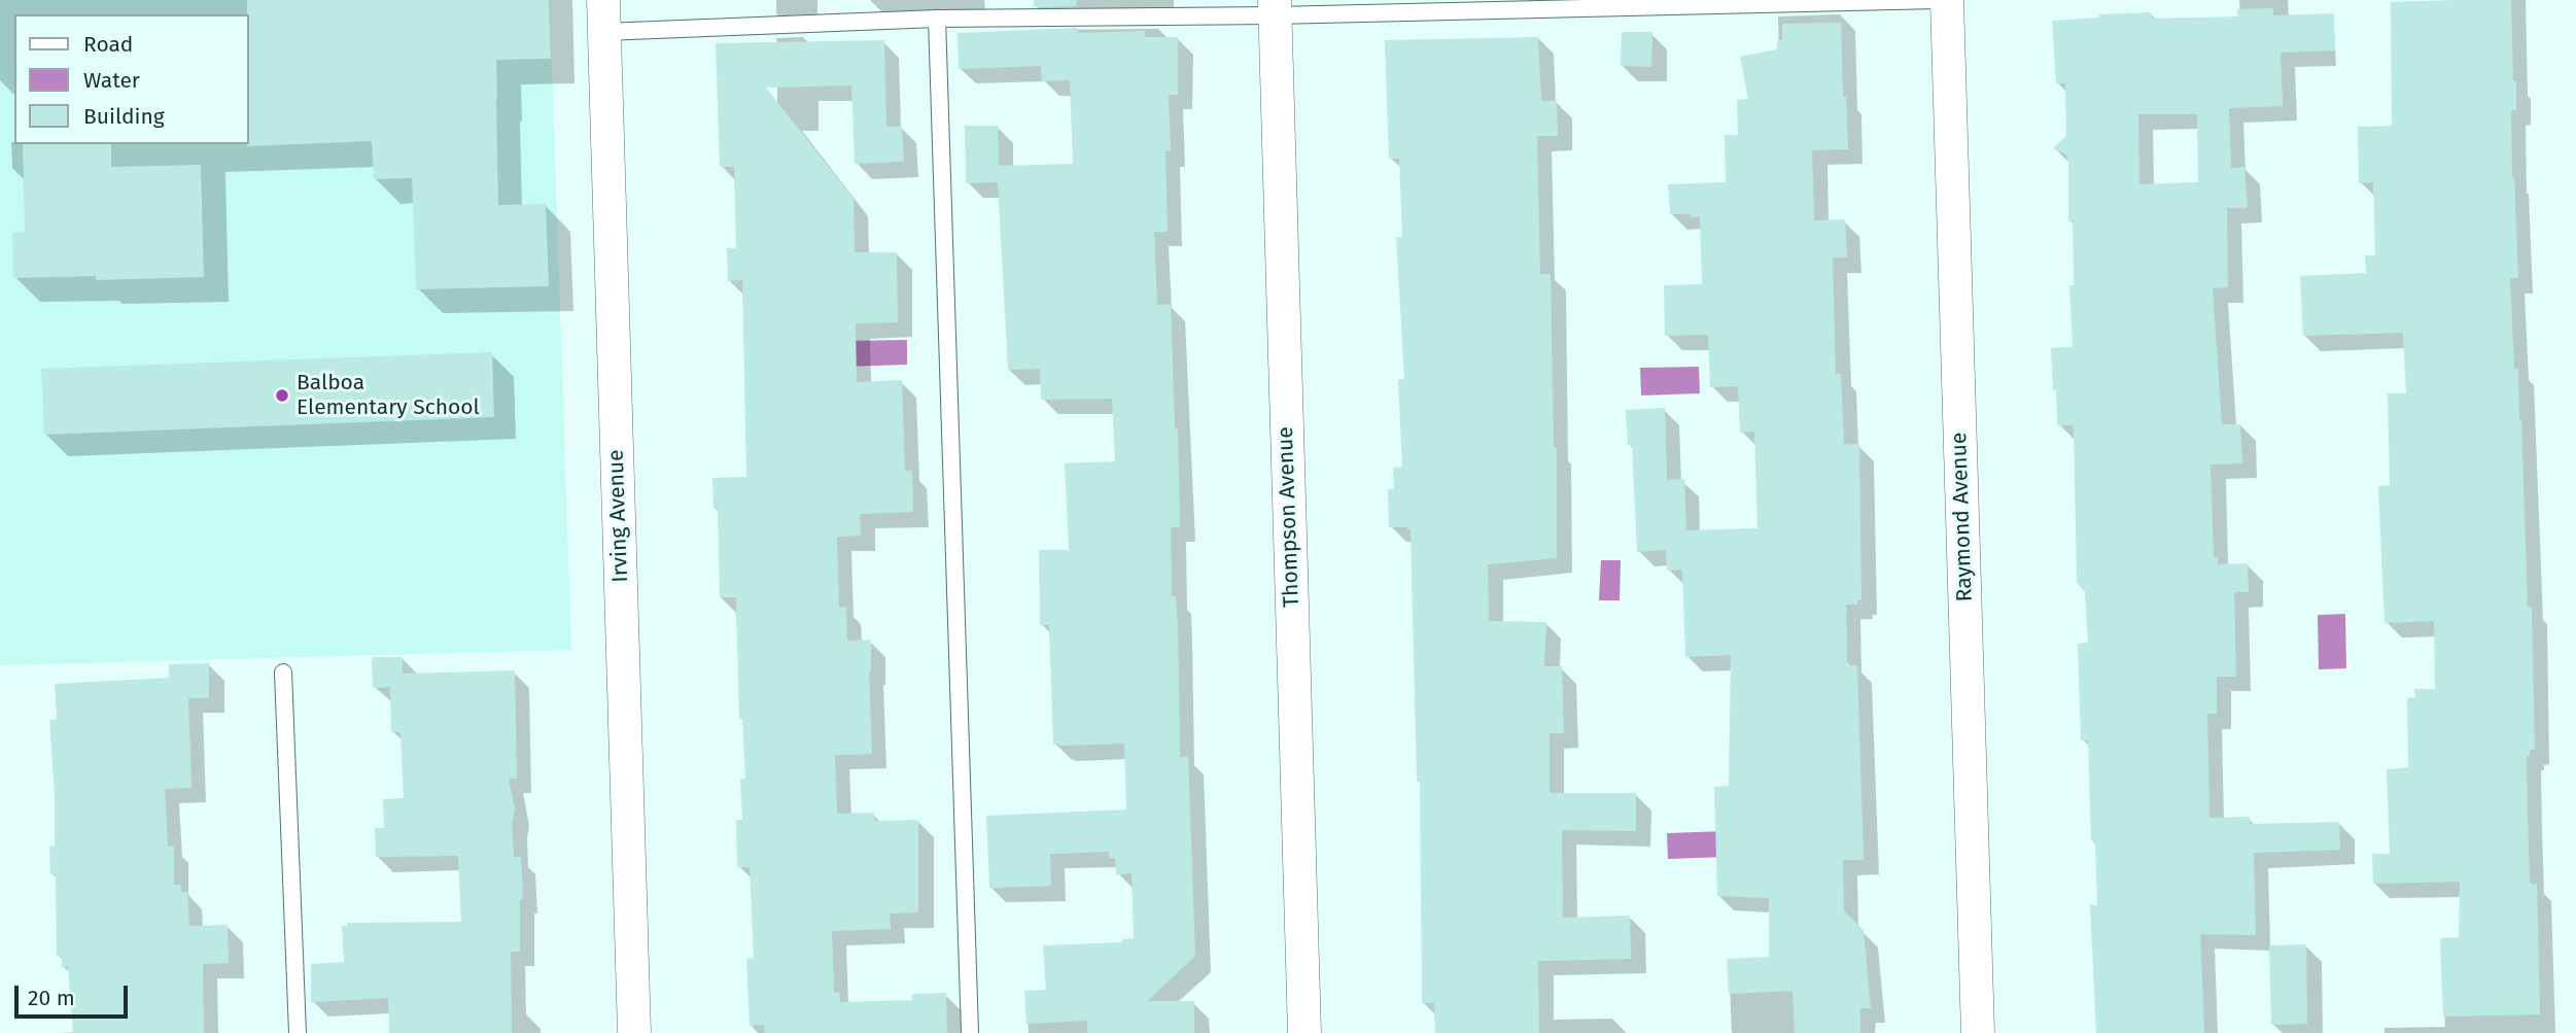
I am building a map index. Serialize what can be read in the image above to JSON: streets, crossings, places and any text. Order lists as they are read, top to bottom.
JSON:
{
  "streets": {
    "street": ["Irving Avenue", "Thompson Avenue", "Raymond Avenue"]
  },
  "places": ["Balboa Elementary School"],
  "legend": ["Road", "Water", "Building"],
  "scale_bar": "20 m"
}
